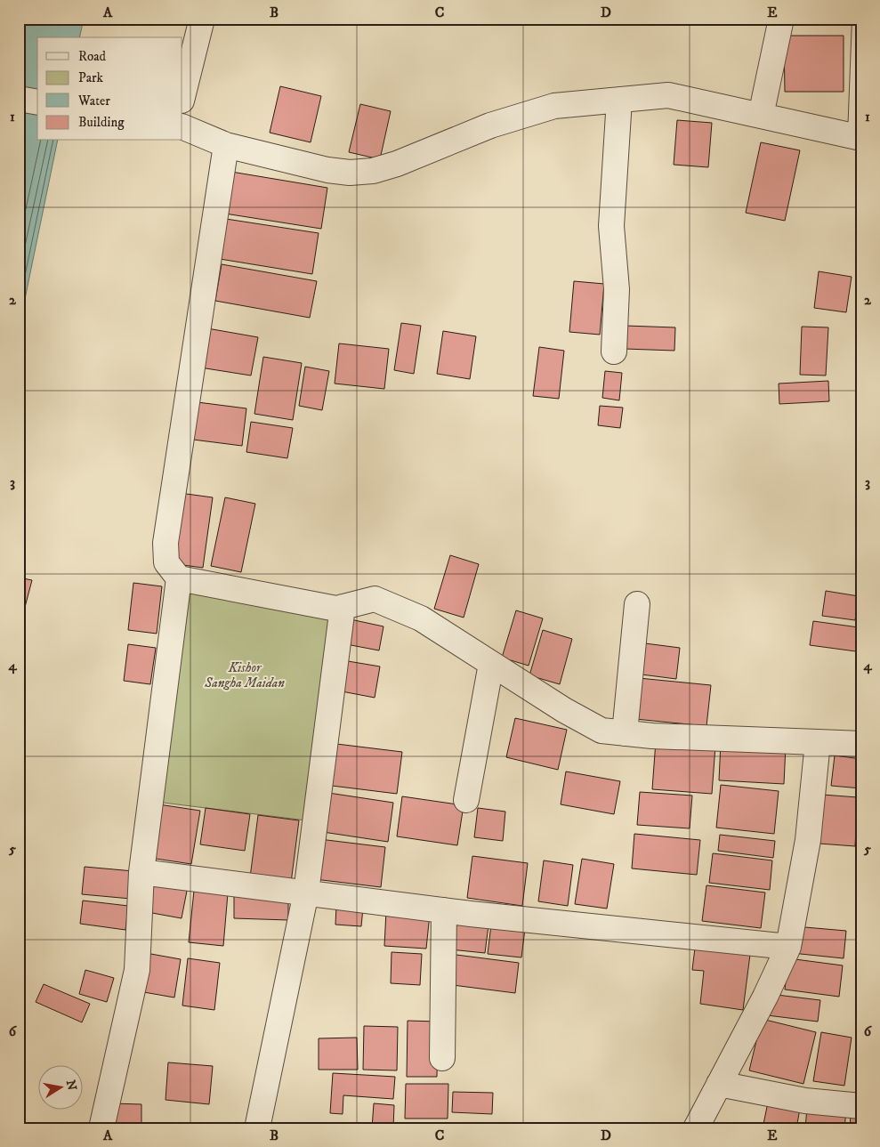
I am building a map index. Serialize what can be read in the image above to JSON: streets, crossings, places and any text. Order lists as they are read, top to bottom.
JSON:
{
  "parks": ["Kishor Sangha Maidan"],
  "legend": [
    "Road",
    "Park",
    "Water",
    "Building"
  ],
  "north": "right",
  "grid": {
    "columns": [
      "A",
      "B",
      "C",
      "D",
      "E"
    ],
    "rows": [
      "1",
      "2",
      "3",
      "4",
      "5",
      "6"
    ]
  }
}
